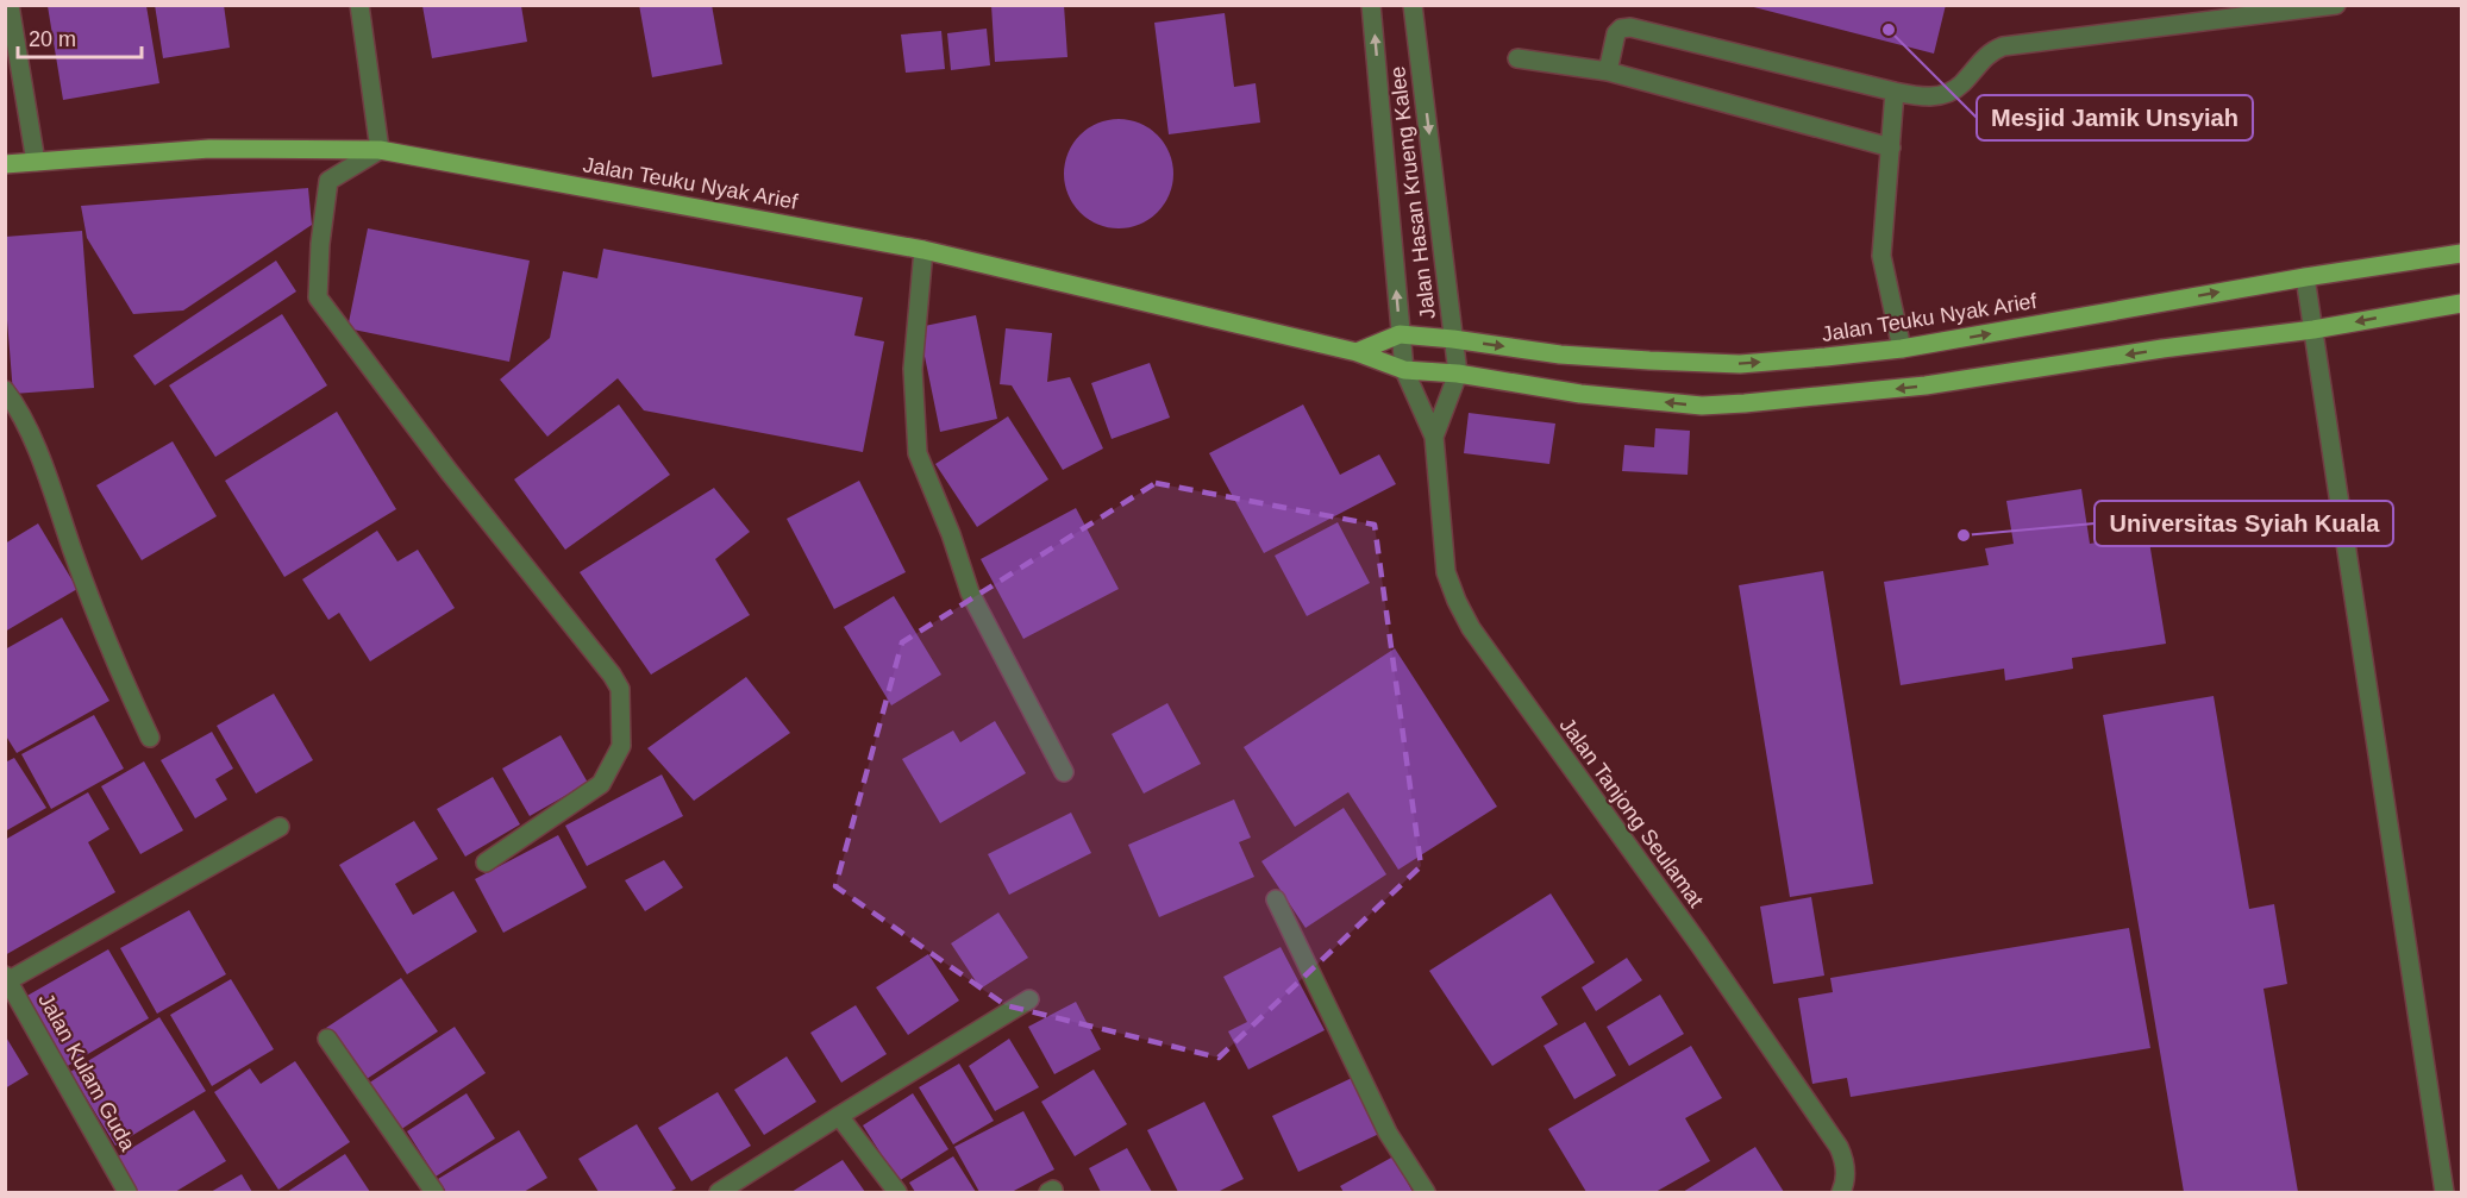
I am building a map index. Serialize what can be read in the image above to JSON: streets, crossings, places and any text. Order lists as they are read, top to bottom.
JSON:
{
  "streets": {
    "main road": ["Jalan Teuku Nyak Arief"],
    "street": ["Jalan Hasan Krueng Kalee", "Jalan Tanjong Seulamat", "Jalan Kulam Guda"]
  },
  "crossings": [
    ["Jalan Teuku Nyak Arief", "Jalan Hasan Krueng Kalee"],
    ["Jalan Teuku Nyak Arief", "Jalan Tanjong Seulamat"],
    ["Jalan Hasan Krueng Kalee", "Jalan Tanjong Seulamat"]
  ],
  "places": ["Mesjid Jamik Unsyiah", "Universitas Syiah Kuala"],
  "scale_bar": "20 m"
}
